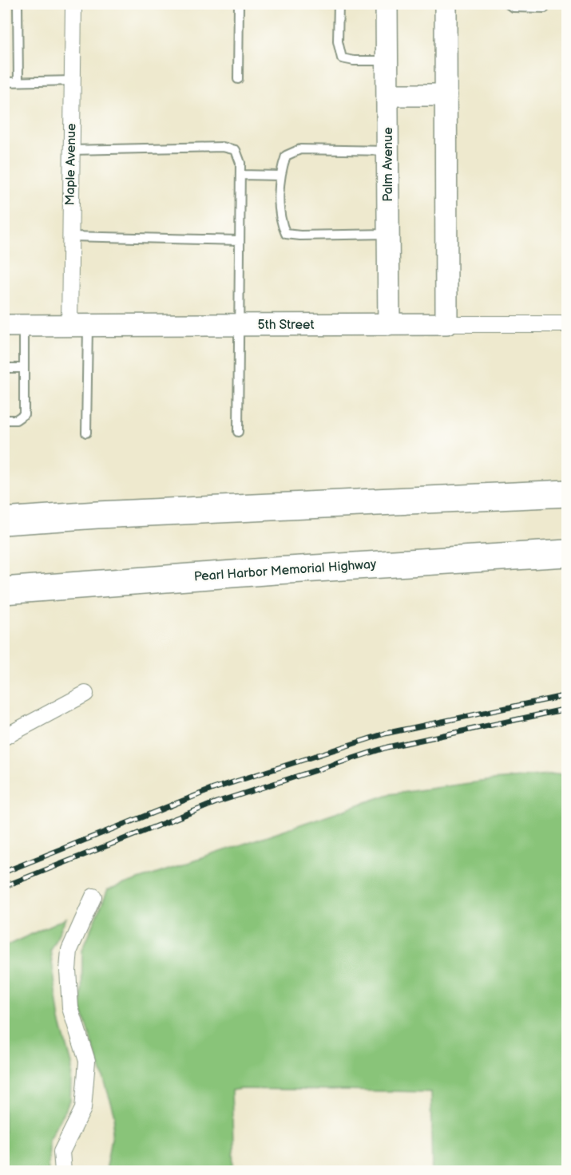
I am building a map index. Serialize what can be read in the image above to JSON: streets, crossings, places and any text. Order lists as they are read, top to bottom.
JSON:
{
  "streets": {
    "highway": ["Pearl Harbor Memorial Highway"],
    "street": ["Maple Avenue", "Palm Avenue", "5th Street"]
  },
  "crossings": [
    ["Maple Avenue", "5th Street"],
    ["Palm Avenue", "5th Street"]
  ]
}
